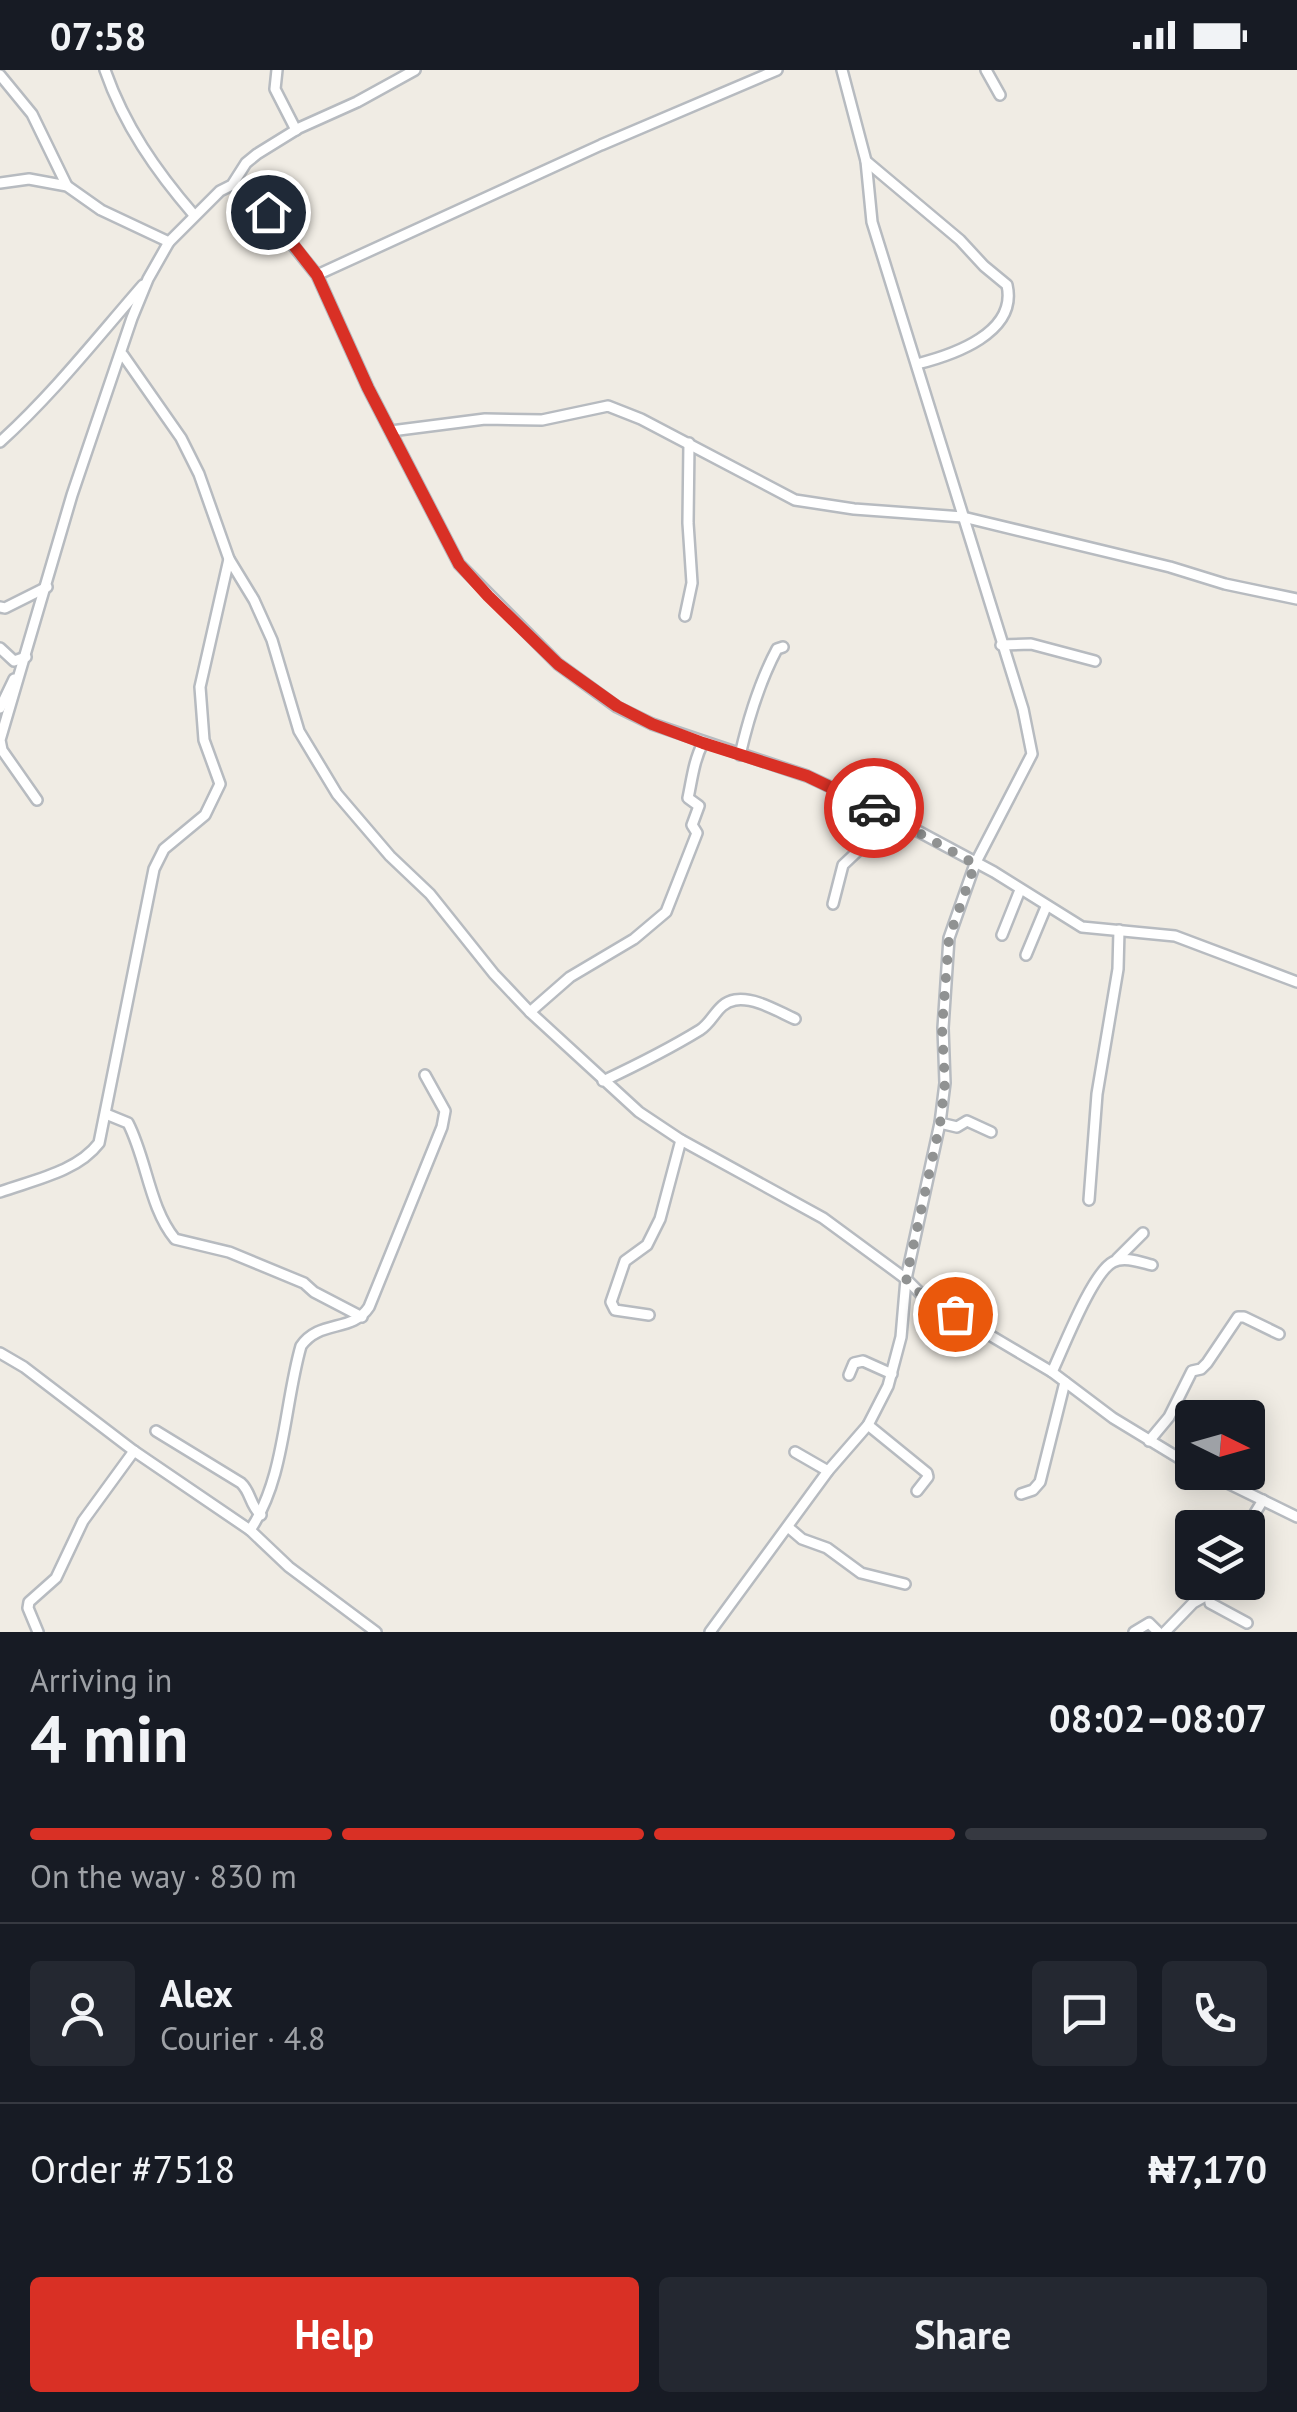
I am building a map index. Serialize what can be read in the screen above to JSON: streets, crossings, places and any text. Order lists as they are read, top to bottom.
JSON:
{
  "north": "right",
  "page": {
    "status": "07:58",
    "heading": ["4 min", "Arriving in", "08:02–08:07"],
    "panel": [
      "Alex",
      "Courier · 4.8",
      "Order #7518",
      "₦7,170"
    ],
    "bar": "On the way · 830 m",
    "buttons": ["Help", "Share"]
  }
}
